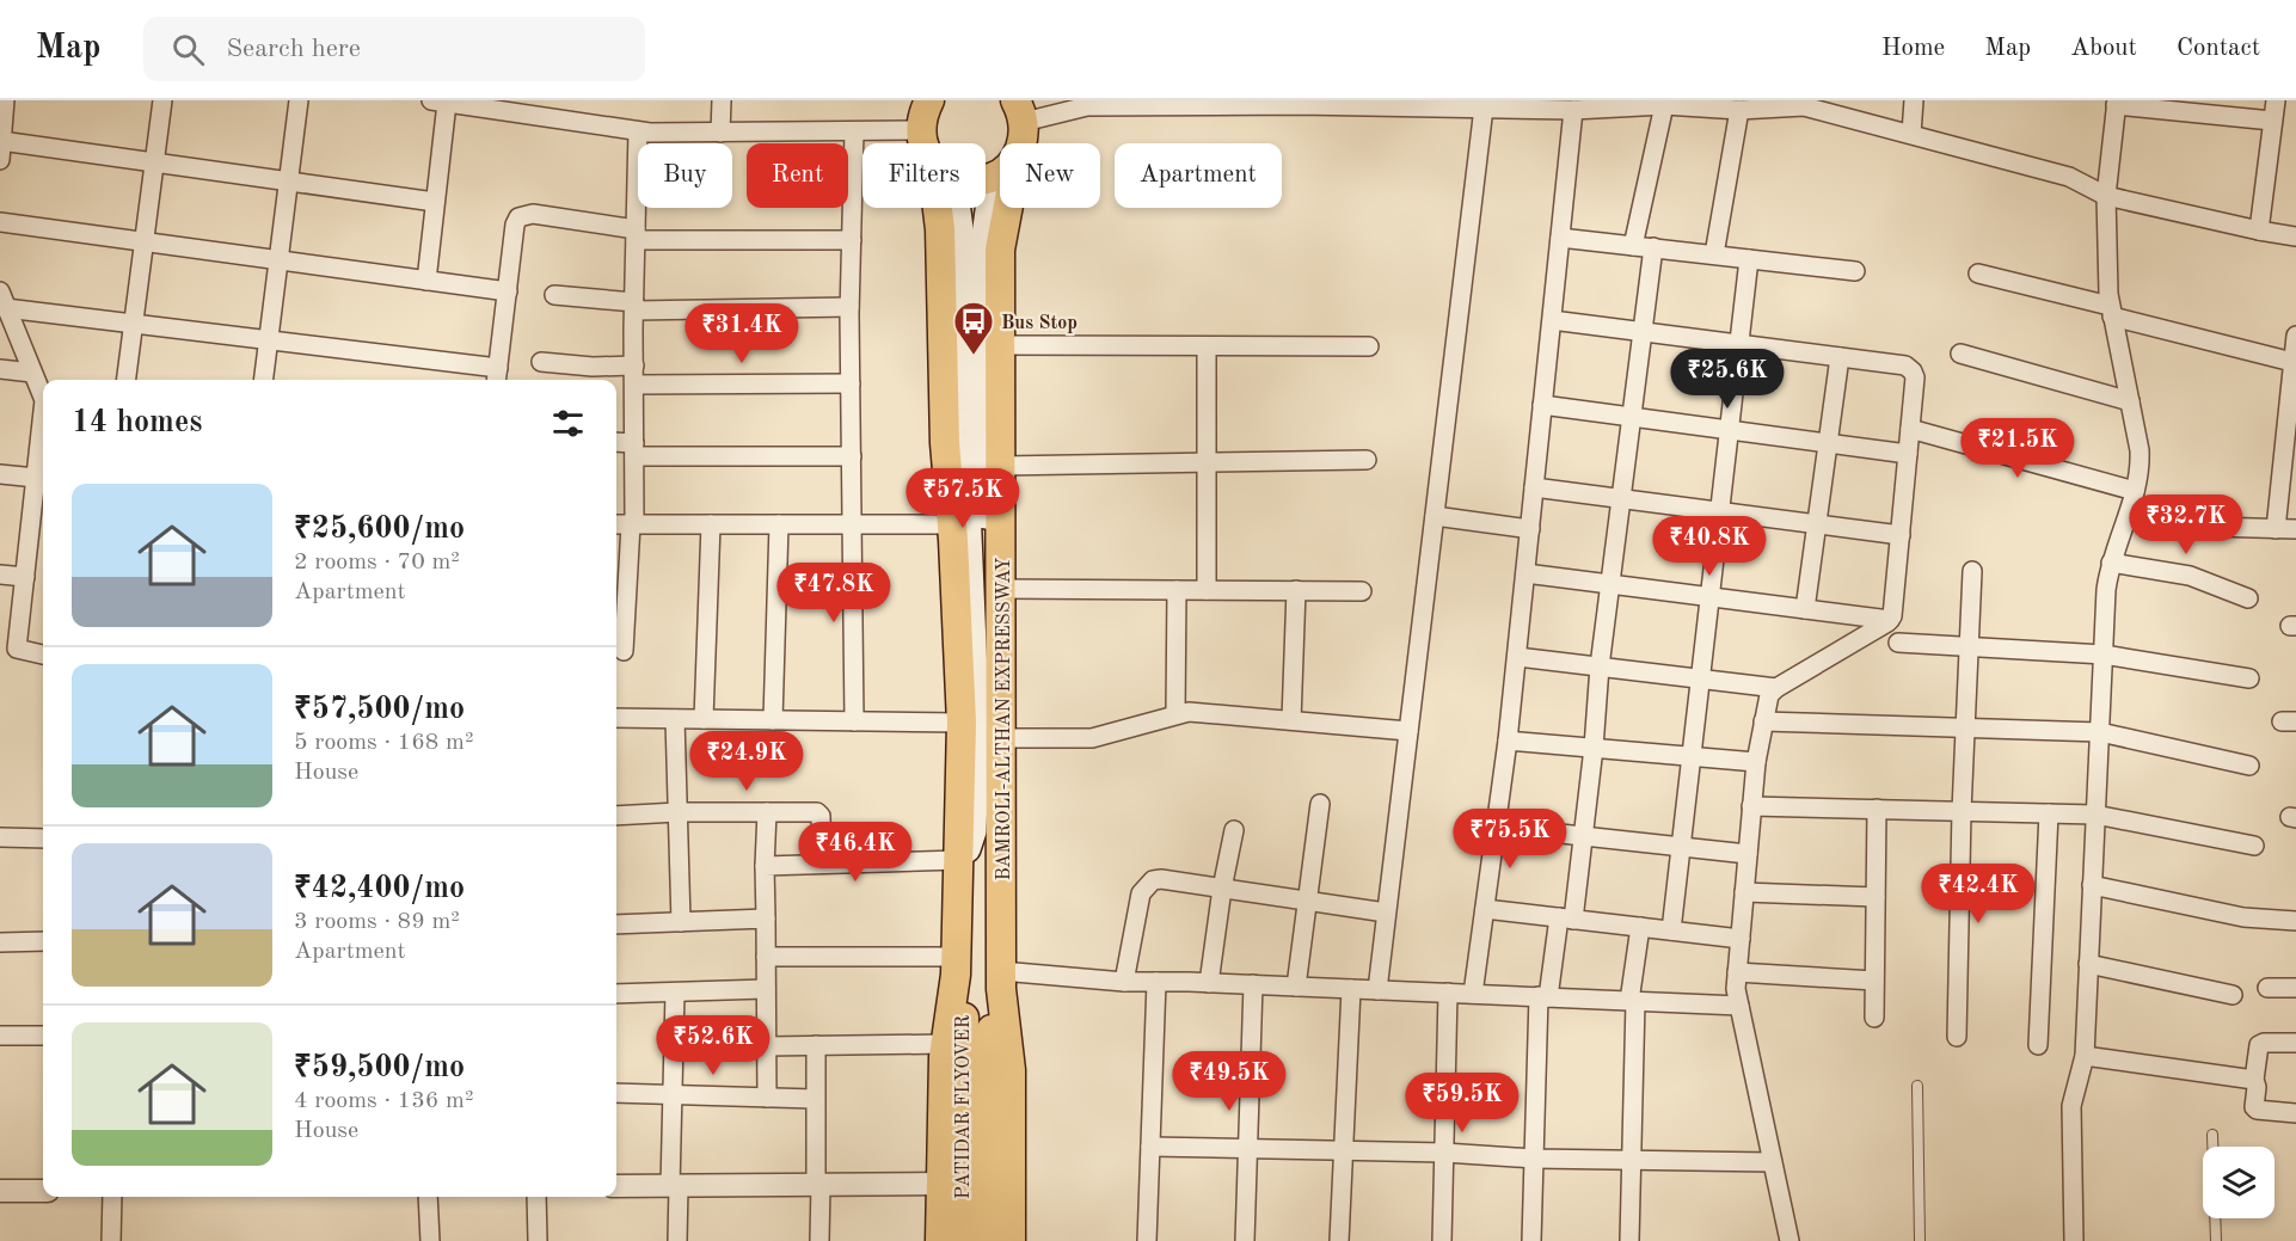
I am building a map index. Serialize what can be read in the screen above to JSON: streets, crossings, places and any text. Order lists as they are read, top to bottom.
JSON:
{
  "streets": {
    "main road": ["BAMROLI-ALTHAN EXPRESSWAY", "PATIDAR FLYOVER"]
  },
  "crossings": [
    ["BAMROLI-ALTHAN EXPRESSWAY", "PATIDAR FLYOVER"]
  ],
  "places": {
    "bus stop": ["Bus Stop"]
  },
  "page": {
    "header": "Map",
    "search": "Search here",
    "nav": [
      "Home",
      "Map",
      "About",
      "Contact"
    ],
    "chip": [
      "Buy",
      "Rent",
      "Filters",
      "New",
      "Apartment"
    ],
    "price": [
      "₹31.4K",
      "₹25.6K",
      "₹21.5K",
      "₹57.5K",
      "₹32.7K",
      "₹40.8K",
      "₹47.8K",
      "₹24.9K",
      "₹75.5K",
      "₹46.4K",
      "₹42.4K",
      "₹52.6K",
      "₹49.5K",
      "₹59.5K"
    ],
    "heading": "14 homes",
    "list": [
      {
        "name": "₹25,600/mo",
        "note": "2 rooms · 70 m² · Apartment"
      },
      {
        "name": "₹57,500/mo",
        "note": "5 rooms · 168 m² · House"
      },
      {
        "name": "₹42,400/mo",
        "note": "3 rooms · 89 m² · Apartment"
      },
      {
        "name": "₹59,500/mo",
        "note": "4 rooms · 136 m² · House"
      }
    ]
  }
}
